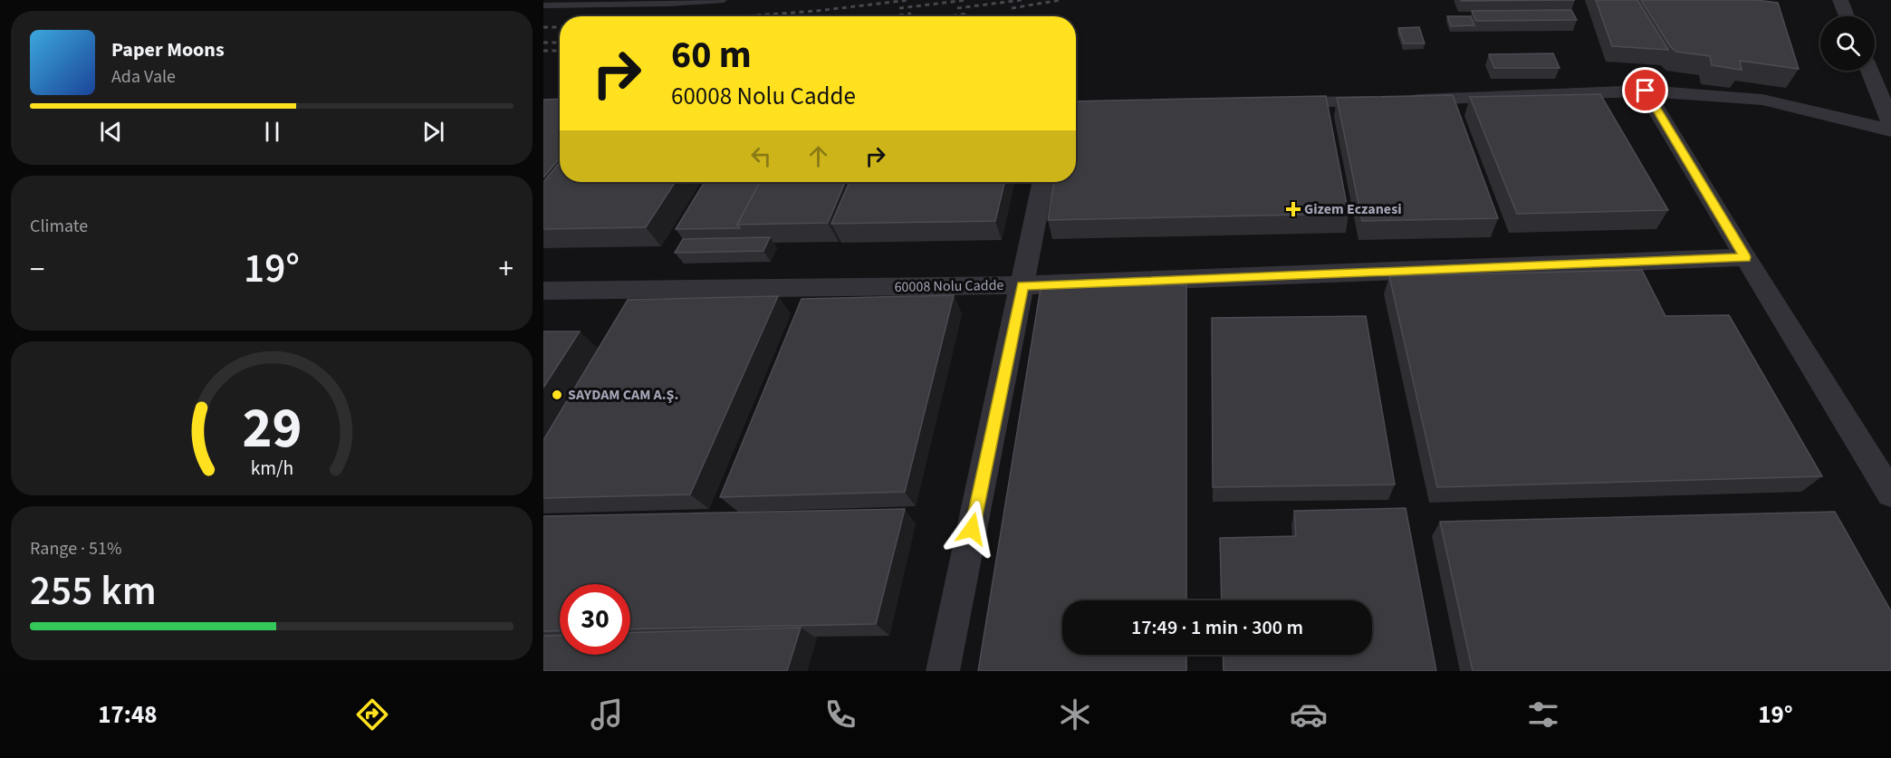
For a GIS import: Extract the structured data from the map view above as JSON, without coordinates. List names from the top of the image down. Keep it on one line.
{"streets":{"street":["60008 Nolu Cadde"]},"places":{"health":["Gizem Eczanesi"],"other":["SAYDAM CAM A.Ş."]},"page":{"turn":["60 m","60008 Nolu Cadde"],"song":["Paper Moons","Ada Vale"],"tile":["Climate",["Range · 51%","255 km"]],"heat":["−","19°","+"],"limit":"30","trip":"17:49 · 1 min · 300 m","tabs":["17:48","19°"],"gauge":["29","km/h"]}}
